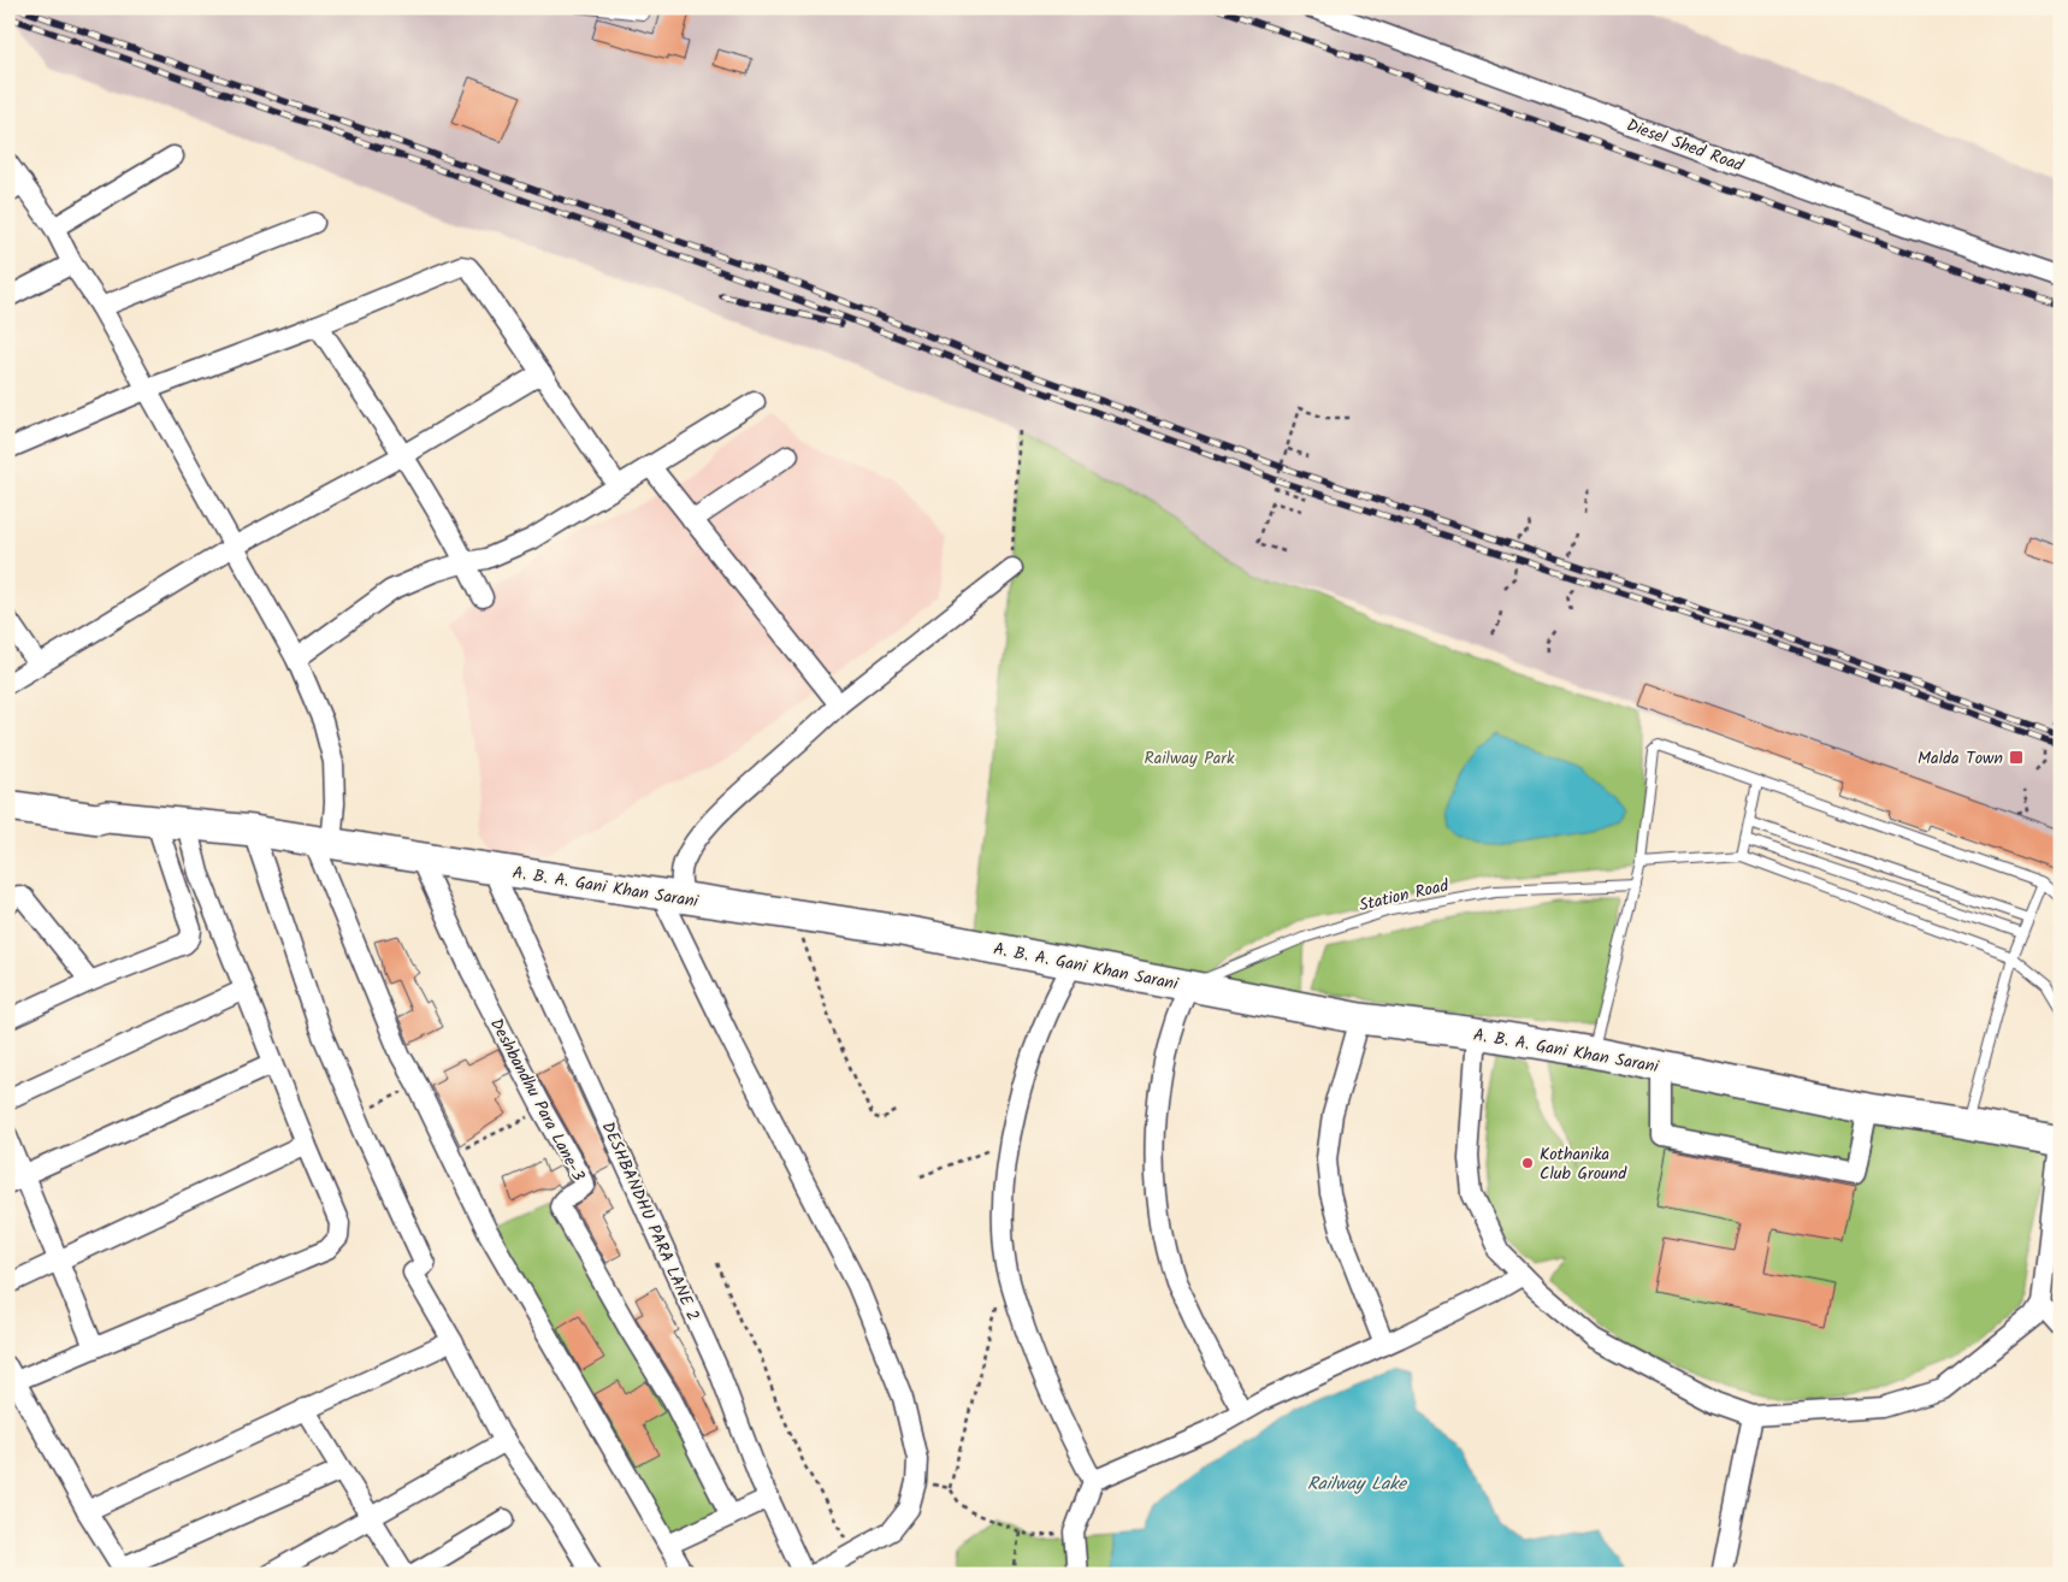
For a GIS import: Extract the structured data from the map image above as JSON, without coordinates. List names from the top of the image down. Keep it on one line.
{"streets":{"main road":["A. B. A. Gani Khan Sarani"],"street":["Diesel Shed Road","Deshbandhu Para Lane-3","DESHBANDHU PARA LANE 2"],"lane":["Station Road"]},"crossings":[["A. B. A. Gani Khan Sarani","Station Road"],["A. B. A. Gani Khan Sarani","Deshbandhu Para Lane-3"],["A. B. A. Gani Khan Sarani","DESHBANDHU PARA LANE 2"]],"water":["Railway Lake"],"parks":["Railway Park"],"places":{"transit":["Malda Town"],"other":["Kothanika Club Ground"]}}
